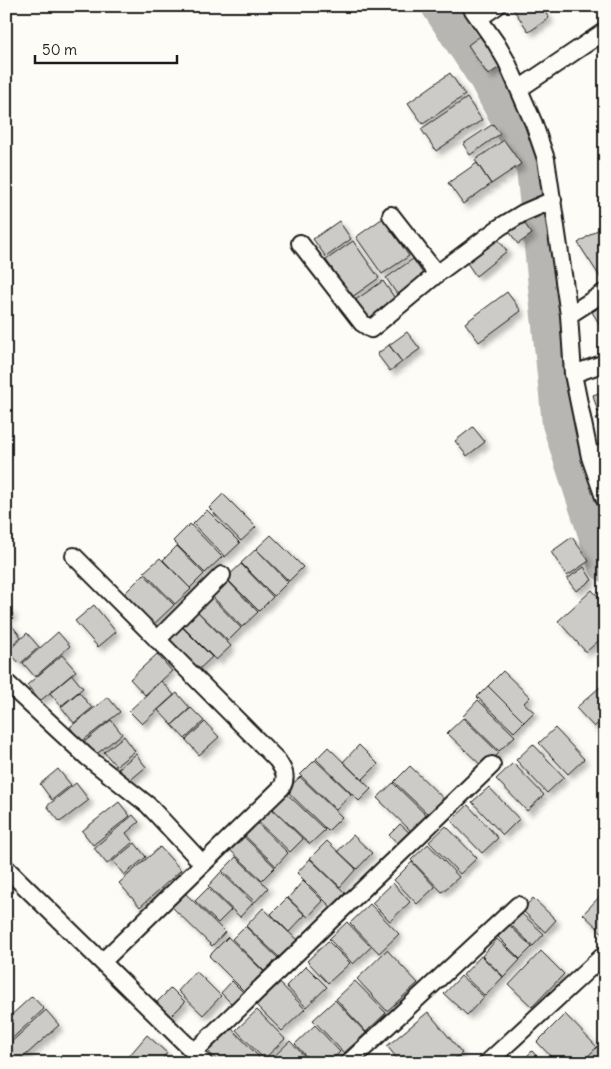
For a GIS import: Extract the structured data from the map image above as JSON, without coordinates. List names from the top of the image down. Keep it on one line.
{"scale_bar":"50 m"}
